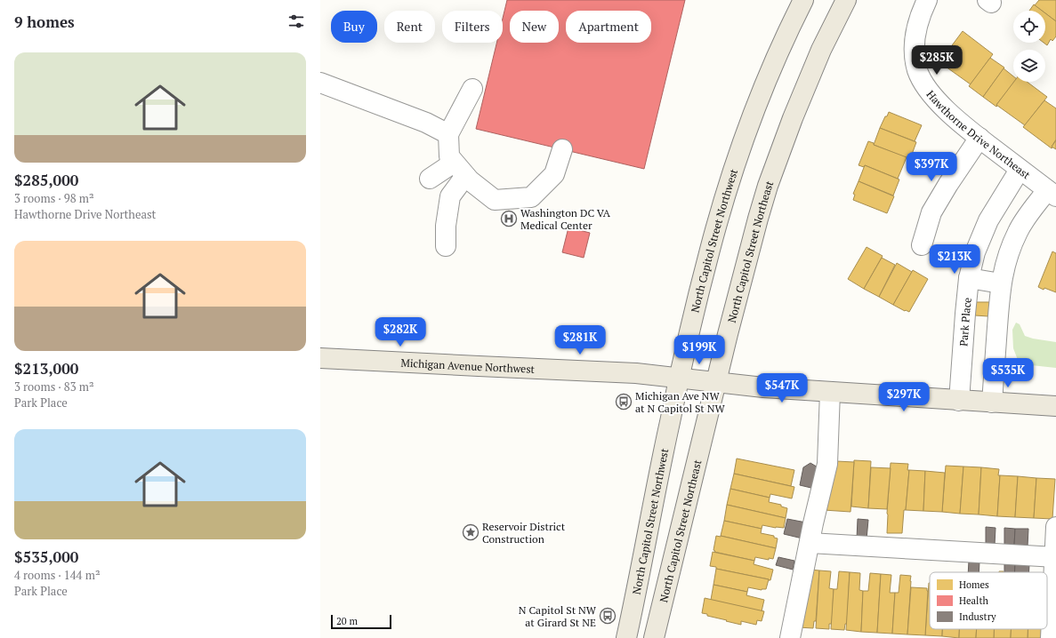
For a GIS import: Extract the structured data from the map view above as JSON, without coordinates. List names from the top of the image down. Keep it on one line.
{"streets":{"main road":["North Capitol Street Northwest","North Capitol Street Northeast","Michigan Avenue Northwest"],"street":["Hawthorne Drive Northeast","Park Place"]},"crossings":[["Hawthorne Drive Northeast","Park Place"],["North Capitol Street Northwest","Michigan Avenue Northwest"],["North Capitol Street Northeast","Michigan Avenue Northwest"],["Park Place","Michigan Avenue Northwest"]],"places":{"hospital":["Washington DC VA Medical Center"],"bus stop":["Michigan Ave NW at N Capitol St NW","N Capitol St NW at Girard St NE"],"place":["Reservoir District Construction"]},"legend":["Homes","Health","Industry"],"scale_bar":"20 m","page":{"heading":"9 homes","chip":["Buy","Rent","Filters","New","Apartment"],"list":[{"name":"$285,000","note":"3 rooms · 98 m² · Hawthorne Drive Northeast"},{"name":"$213,000","note":"3 rooms · 83 m² · Park Place"},{"name":"$535,000","note":"4 rooms · 144 m² · Park Place"}],"price":["$285K","$397K","$213K","$282K","$281K","$199K","$535K","$547K","$297K"],"scale":"20 m"}}
